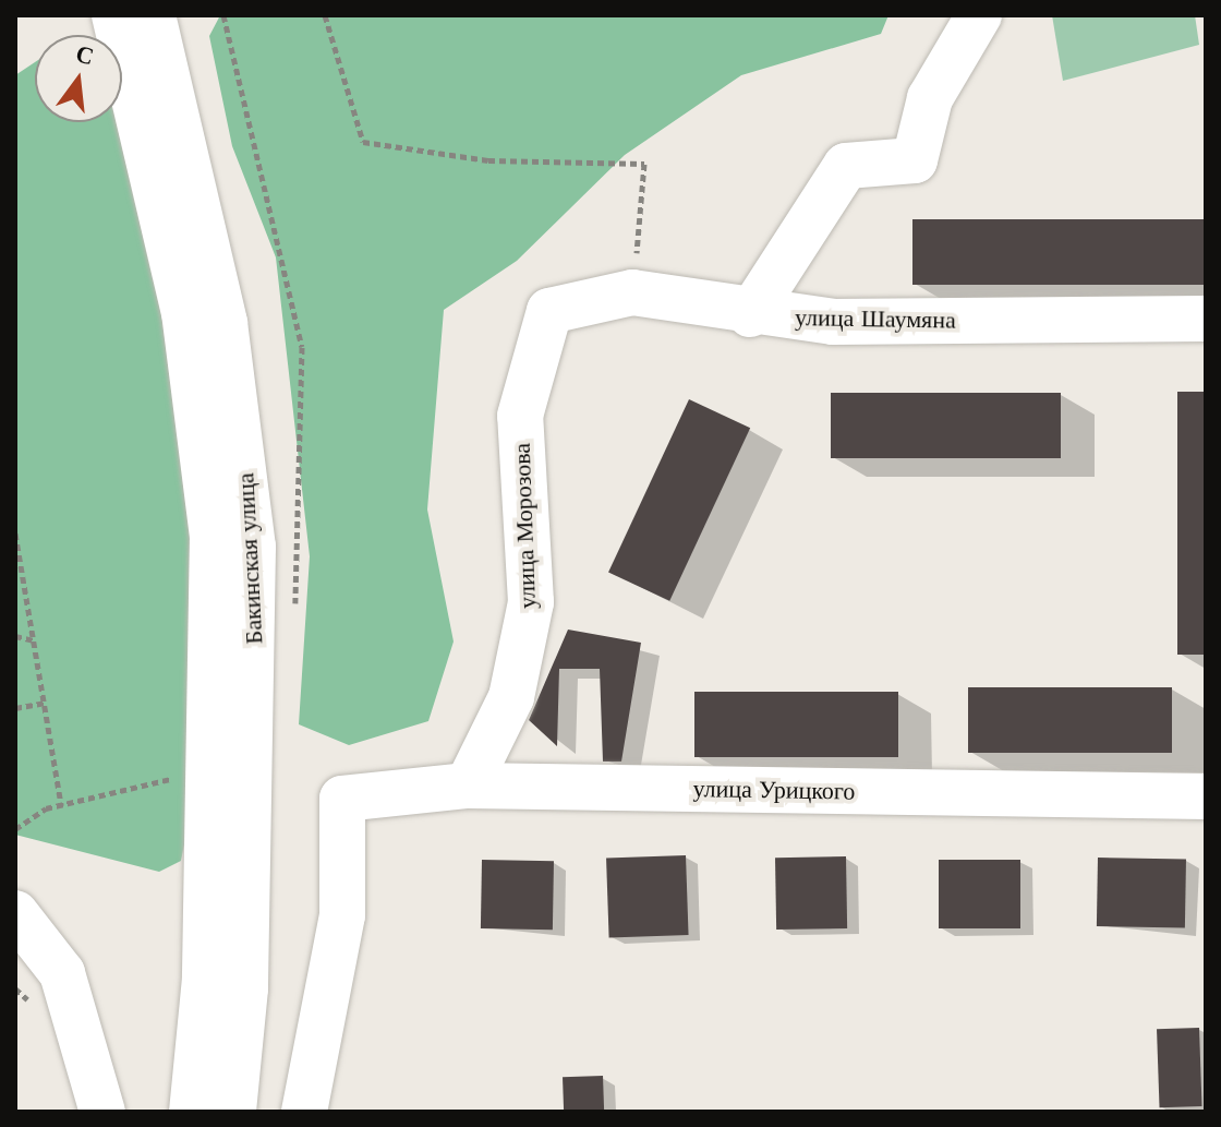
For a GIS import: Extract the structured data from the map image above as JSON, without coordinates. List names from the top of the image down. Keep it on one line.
{"streets":{"main road":["Бакинская улица"],"street":["улица Шаумяна","улица Морозова","улица Урицкого"]},"crossings":[["улица Шаумяна","улица Морозова"],["улица Морозова","улица Урицкого"]],"north":"top"}
